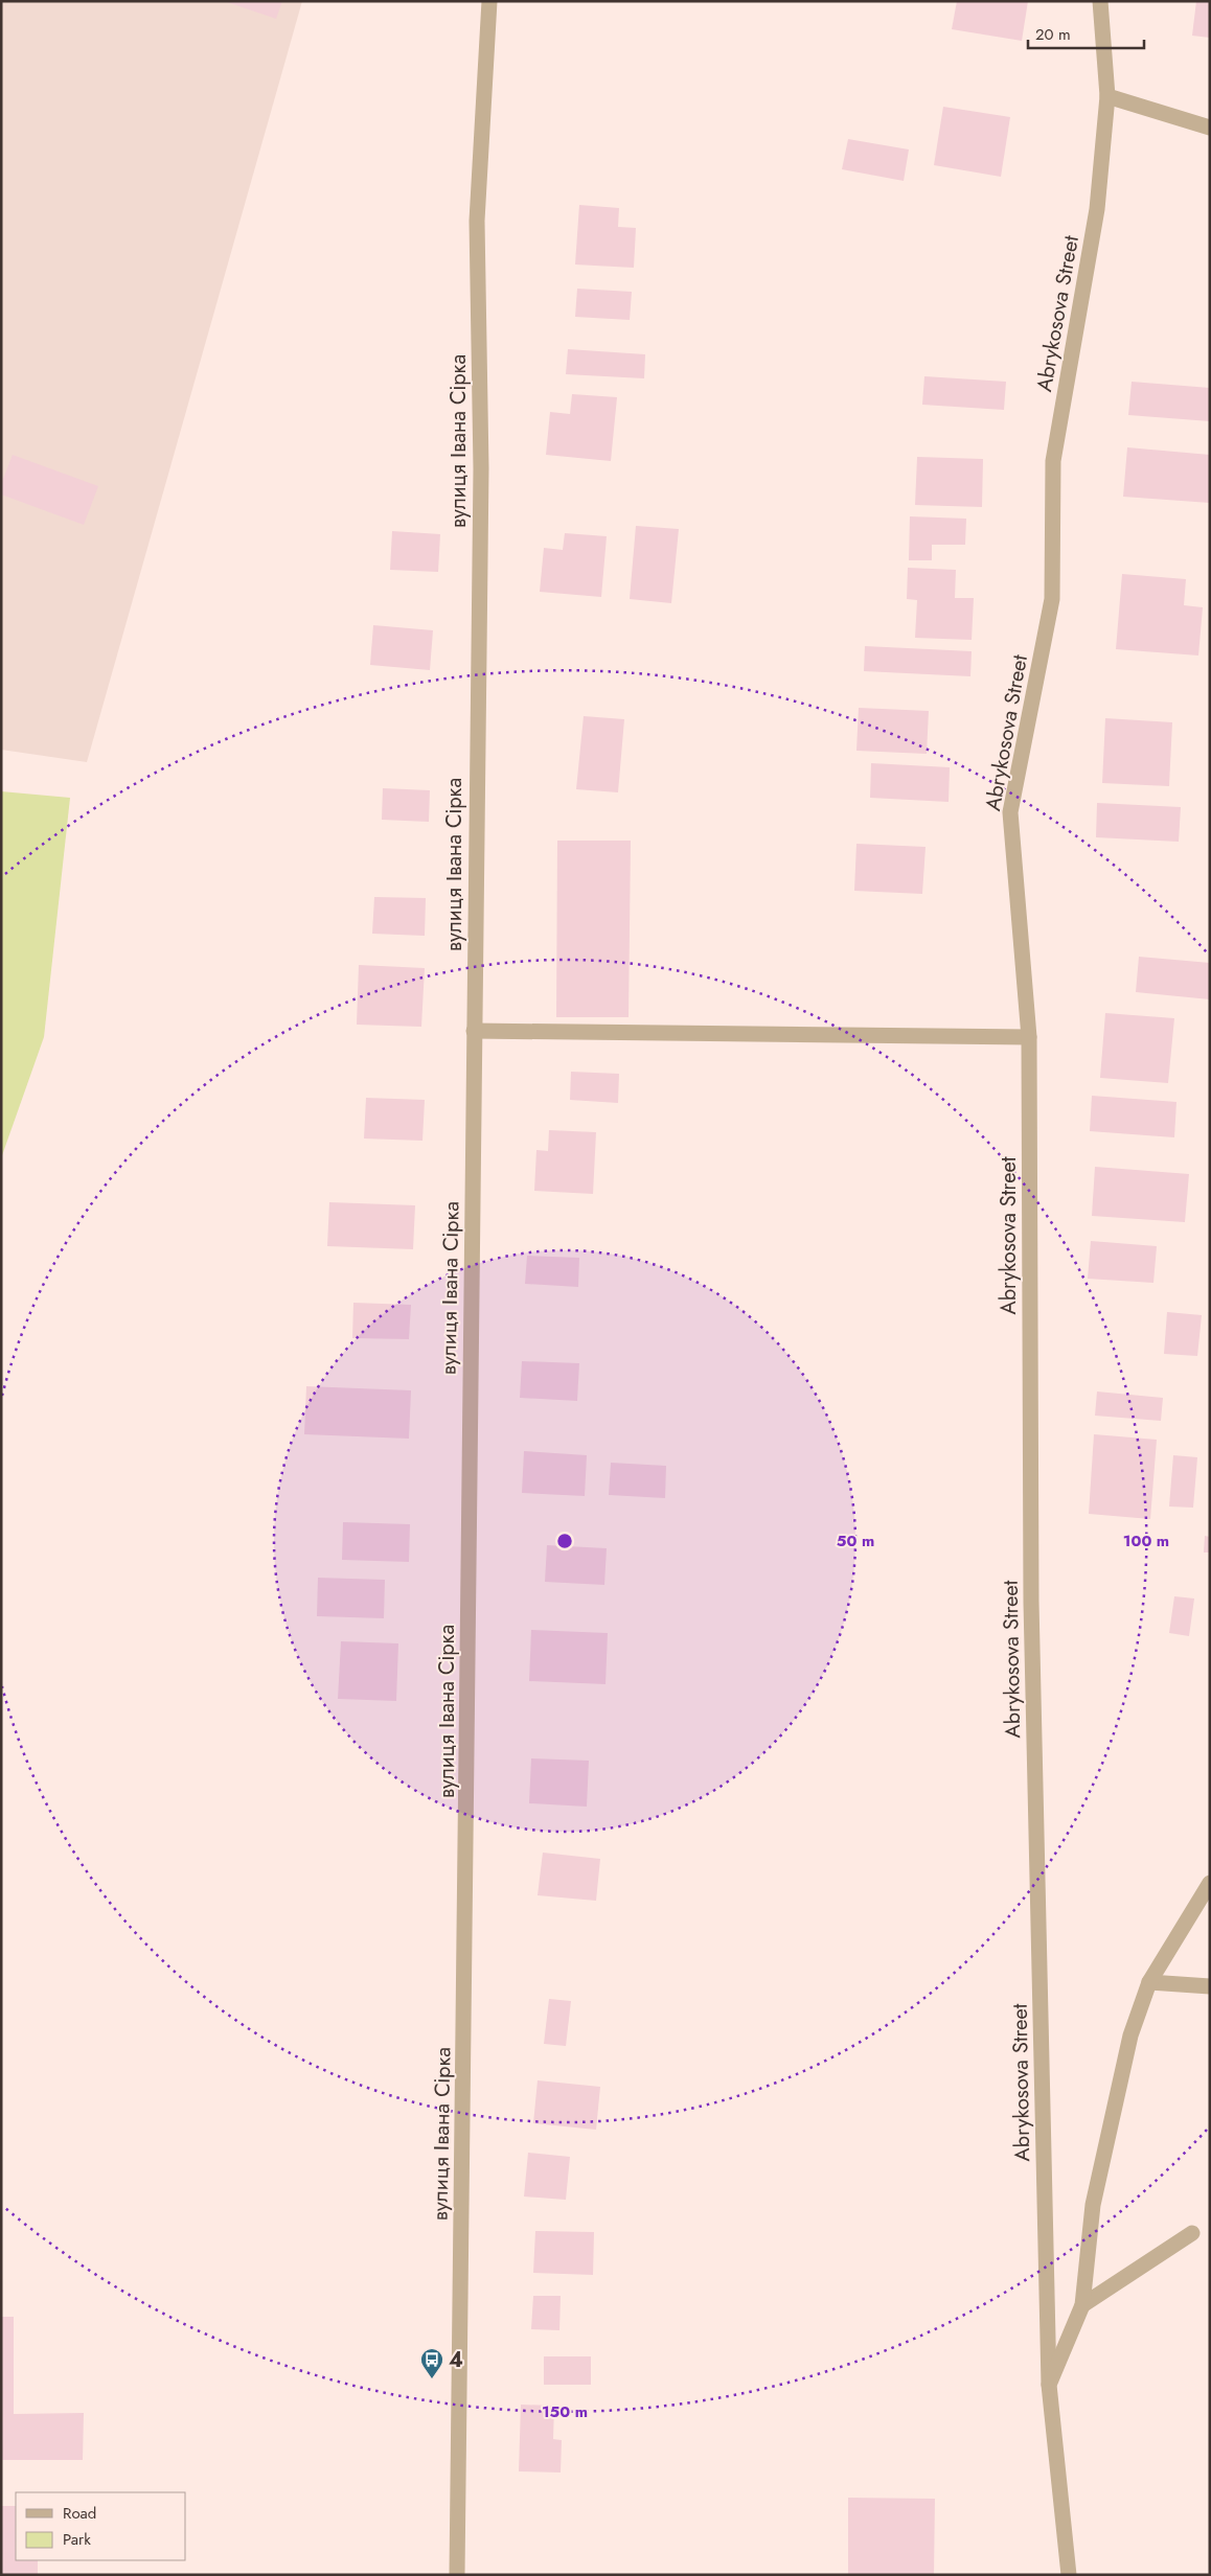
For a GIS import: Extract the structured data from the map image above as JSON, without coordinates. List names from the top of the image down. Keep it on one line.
{"streets":{"street":["Abrykosova Street","вулиця Івана Сірка"]},"places":{"bus stop":["4"]},"legend":["Road","Park"],"scale_bar":"20 m","rings":["50 m","100 m","150 m"]}
